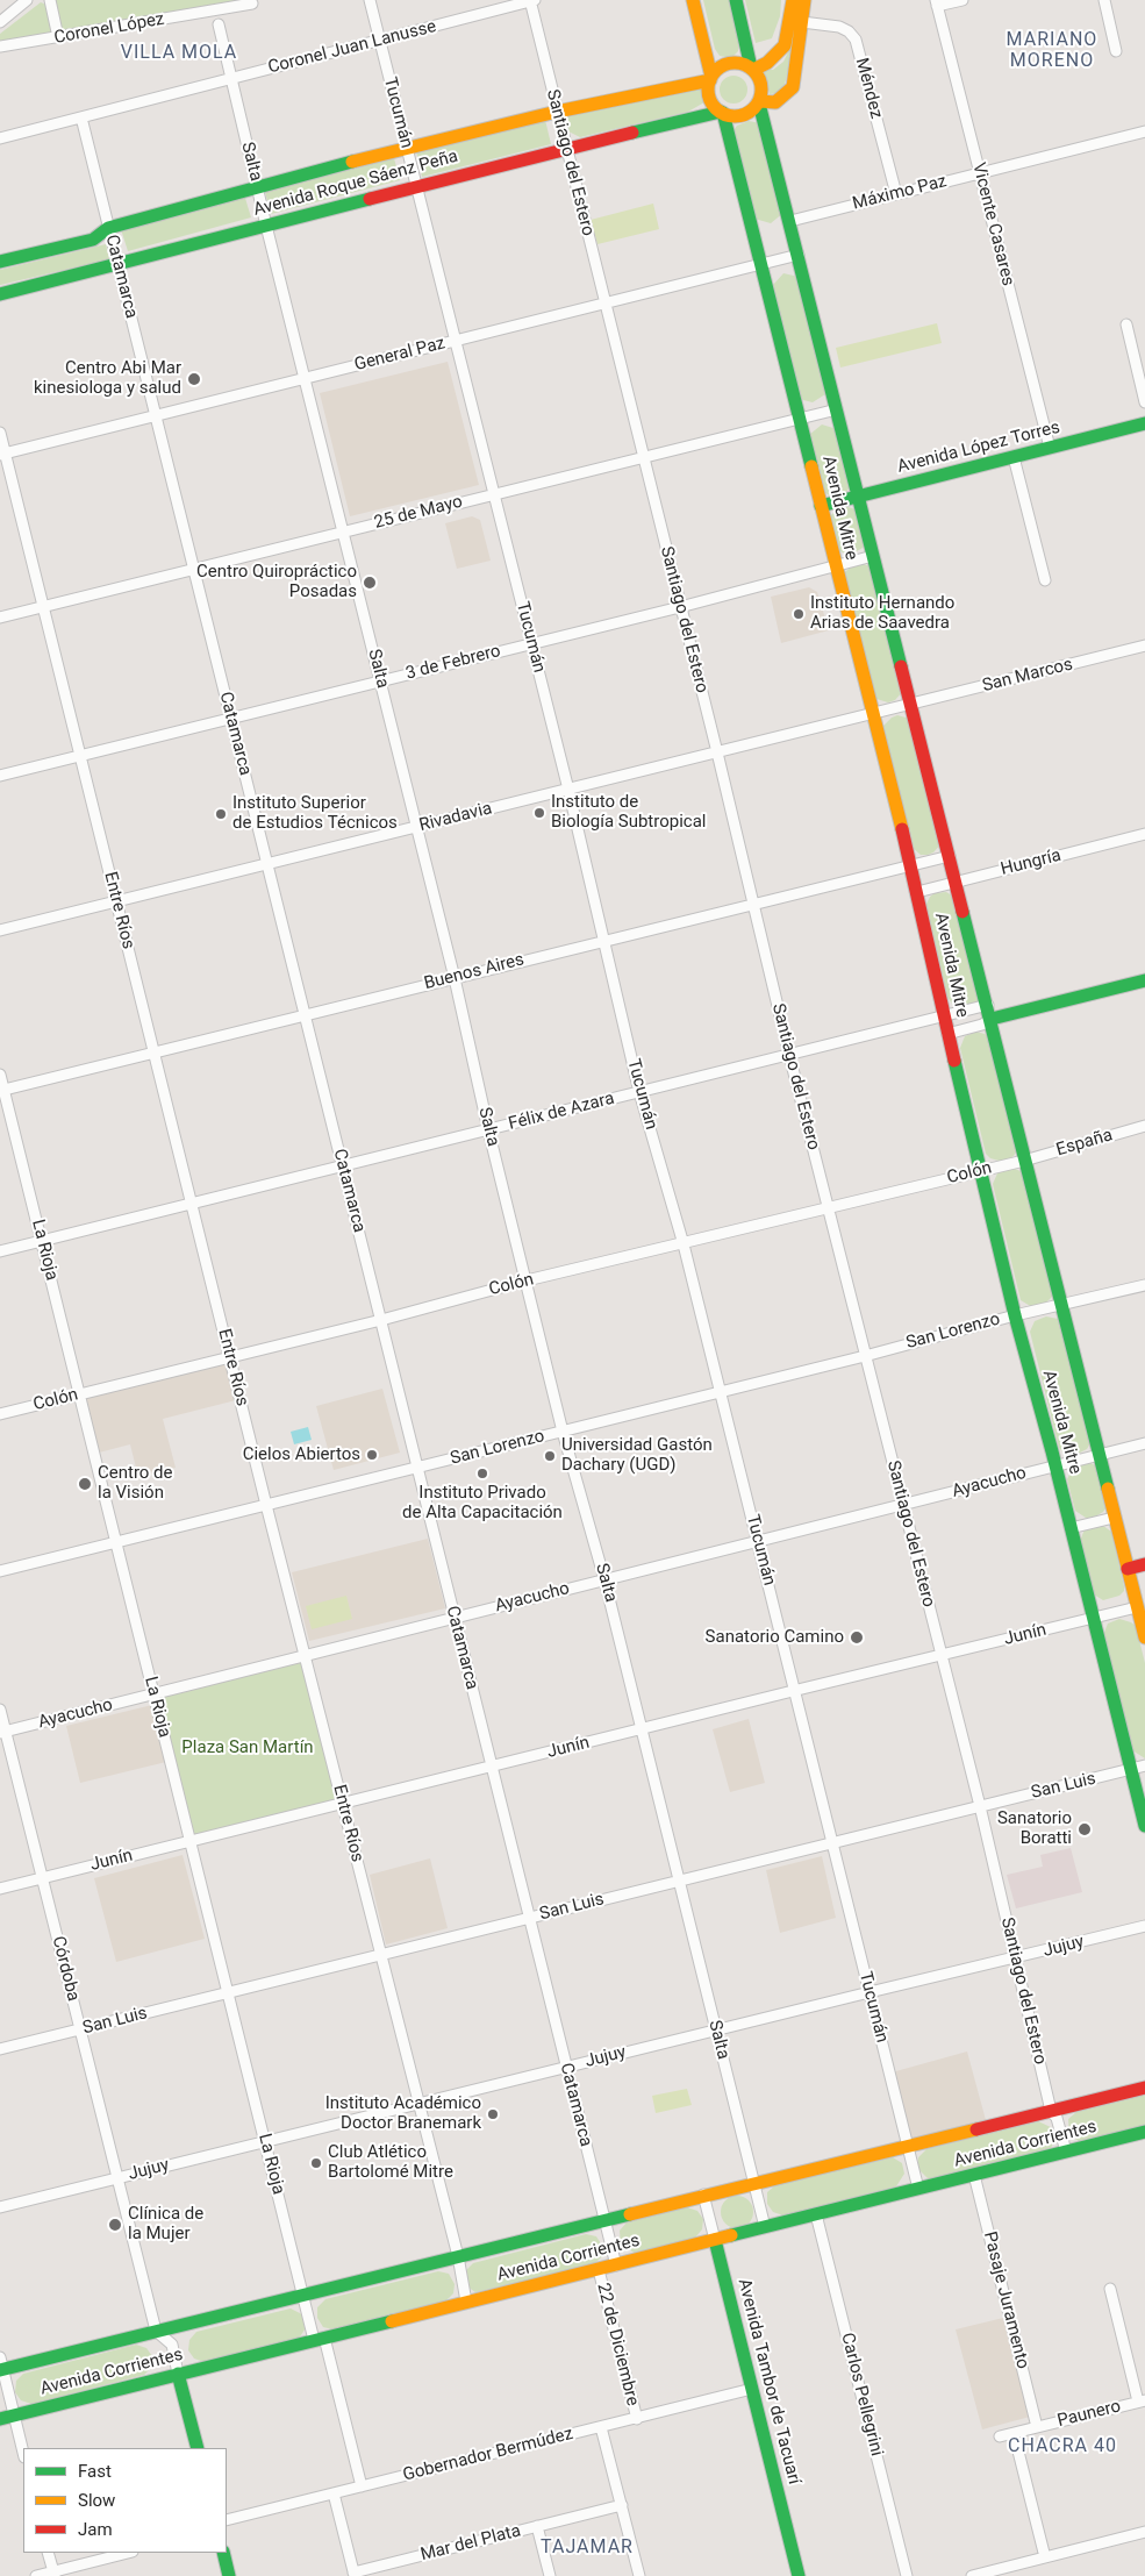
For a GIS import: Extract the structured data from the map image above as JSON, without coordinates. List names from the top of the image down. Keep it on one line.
{"streets":{"main road":["Avenida Roque Sáenz Peña","Avenida López Torres","Avenida Mitre","Avenida Corrientes","Avenida Tambor de Tacuarí"],"street":["Coronel López","Coronel Juan Lanusse","Méndez","Tucumán","Salta","Santiago del Estero","Máximo Paz","Vicente Casares","Catamarca","General Paz","25 de Mayo","3 de Febrero","San Marcos","Rivadavia","Hungría","Entre Ríos","Buenos Aires","Félix de Azara","España","Colón","La Rioja","San Lorenzo","Ayacucho","Junín","San Luis","Jujuy","Córdoba","Pasaje Juramento","22 de Diciembre","Carlos Pellegrini","Paunero","Gobernador Bermúdez","Mar del Plata"]},"crossings":[["Coronel Juan Lanusse","Tucumán"],["Coronel Juan Lanusse","Salta"],["Coronel Juan Lanusse","Santiago del Estero"],["Coronel Juan Lanusse","Catamarca"],["Méndez","Máximo Paz"],["Tucumán","Avenida Roque Sáenz Peña"],["Tucumán","General Paz"],["Tucumán","25 de Mayo"],["Tucumán","3 de Febrero"],["Tucumán","Rivadavia"],["Tucumán","Buenos Aires"],["Tucumán","Félix de Azara"],["Tucumán","Colón"],["Tucumán","San Lorenzo"],["Tucumán","Ayacucho"],["Tucumán","Junín"],["Tucumán","San Luis"],["Tucumán","Jujuy"],["Tucumán","Avenida Corrientes"],["Salta","Avenida Roque Sáenz Peña"],["Salta","General Paz"],["Salta","25 de Mayo"],["Salta","3 de Febrero"],["Salta","Rivadavia"],["Salta","Buenos Aires"],["Salta","Félix de Azara"],["Salta","Colón"],["Salta","San Lorenzo"],["Salta","Ayacucho"],["Salta","Junín"],["Salta","San Luis"],["Salta","Jujuy"],["Salta","Avenida Corrientes"],["Santiago del Estero","Avenida Roque Sáenz Peña"],["Santiago del Estero","General Paz"],["Santiago del Estero","25 de Mayo"],["Santiago del Estero","3 de Febrero"],["Santiago del Estero","Rivadavia"],["Santiago del Estero","Buenos Aires"],["Santiago del Estero","Félix de Azara"],["Santiago del Estero","Colón"],["Santiago del Estero","San Lorenzo"],["Santiago del Estero","Ayacucho"],["Santiago del Estero","Junín"],["Santiago del Estero","San Luis"],["Santiago del Estero","Jujuy"],["Santiago del Estero","Avenida Corrientes"],["Avenida Roque Sáenz Peña","Catamarca"],["Avenida Roque Sáenz Peña","Avenida Mitre"],["Máximo Paz","Vicente Casares"],["Máximo Paz","Avenida Mitre"],["Vicente Casares","Avenida López Torres"],["Catamarca","General Paz"],["Catamarca","25 de Mayo"],["Catamarca","3 de Febrero"],["Catamarca","Rivadavia"],["Catamarca","Buenos Aires"],["Catamarca","Félix de Azara"],["Catamarca","Colón"],["Catamarca","San Lorenzo"],["Catamarca","Ayacucho"],["Catamarca","Junín"],["Catamarca","San Luis"],["Catamarca","Jujuy"],["Catamarca","Avenida Corrientes"],["General Paz","Avenida Mitre"],["General Paz","Entre Ríos"],["Avenida López Torres","Avenida Mitre"],["Avenida Mitre","25 de Mayo"],["Avenida Mitre","3 de Febrero"],["Avenida Mitre","San Marcos"],["Avenida Mitre","Rivadavia"],["Avenida Mitre","Hungría"],["Avenida Mitre","Buenos Aires"],["Avenida Mitre","Félix de Azara"],["Avenida Mitre","España"],["Avenida Mitre","Colón"],["Avenida Mitre","San Lorenzo"],["Avenida Mitre","Ayacucho"],["Avenida Mitre","Junín"],["Avenida Mitre","San Luis"],["25 de Mayo","Entre Ríos"],["3 de Febrero","Entre Ríos"],["San Marcos","Rivadavia"],["Rivadavia","Entre Ríos"],["Entre Ríos","Buenos Aires"],["Entre Ríos","Félix de Azara"],["Entre Ríos","Colón"],["Entre Ríos","San Lorenzo"],["Entre Ríos","Ayacucho"],["Entre Ríos","Junín"],["Entre Ríos","San Luis"],["Entre Ríos","Jujuy"],["Entre Ríos","Avenida Corrientes"],["Buenos Aires","La Rioja"],["Félix de Azara","La Rioja"],["España","Colón"],["Colón","La Rioja"],["La Rioja","San Lorenzo"],["La Rioja","Ayacucho"],["La Rioja","Junín"],["La Rioja","San Luis"],["La Rioja","Jujuy"],["La Rioja","Avenida Corrientes"],["La Rioja","Gobernador Bermúdez"],["Ayacucho","Córdoba"],["Junín","Córdoba"],["San Luis","Córdoba"],["Jujuy","Córdoba"],["Córdoba","Avenida Corrientes"],["Avenida Corrientes","Pasaje Juramento"],["Avenida Corrientes","22 de Diciembre"],["Avenida Corrientes","Avenida Tambor de Tacuarí"],["Avenida Corrientes","Carlos Pellegrini"],["Pasaje Juramento","Paunero"],["22 de Diciembre","Gobernador Bermúdez"],["Avenida Tambor de Tacuarí","Gobernador Bermúdez"]],"districts":["MARIANO MORENO","VILLA MOLA","CHACRA 40","TAJAMAR"],"parks":["Plaza San Martín"],"places":["Centro Abi Mar kinesiologa y salud","Centro Quiropráctico Posadas","Instituto Hernando Arias de Saavedra","Instituto de Biología Subtropical","Instituto Superior de Estudios Técnicos","Cielos Abiertos","Universidad Gastón Dachary (UGD)","Instituto Privado de Alta Capacitación","Centro de la Visión","Sanatorio Camino","Sanatorio Boratti","Instituto Académico Doctor Branemark","Club Atlético Bartolomé Mitre","Clínica de la Mujer"],"legend":["Fast","Slow","Jam"]}
